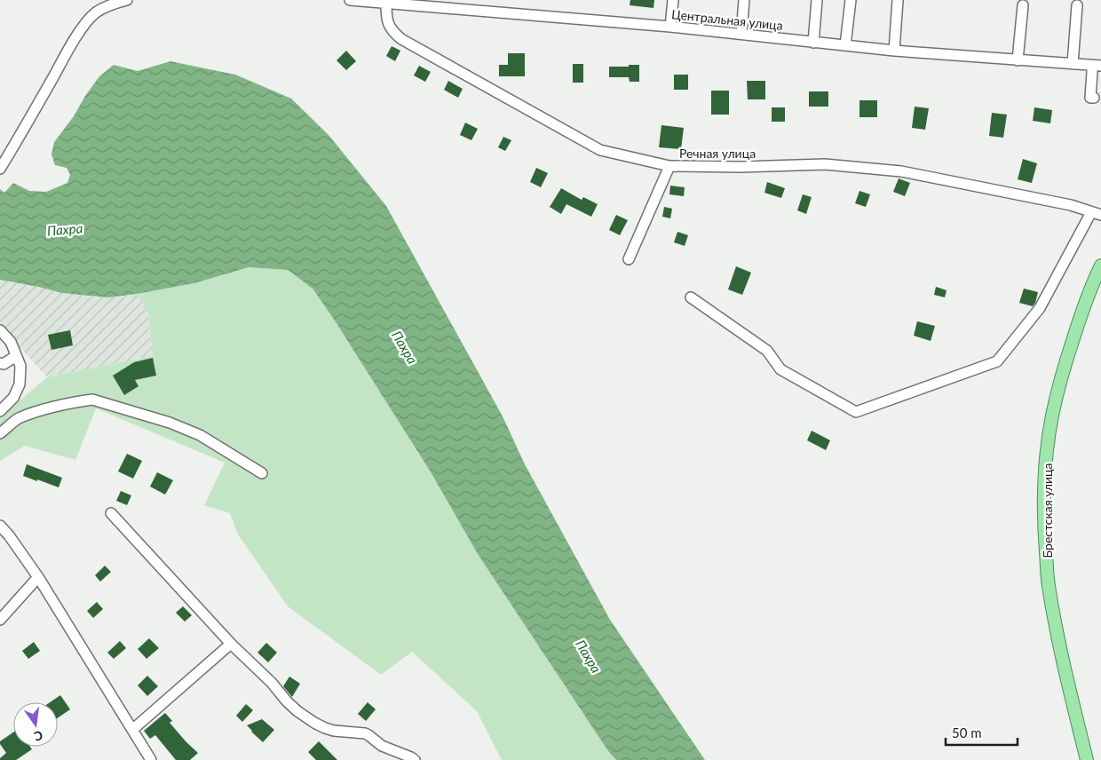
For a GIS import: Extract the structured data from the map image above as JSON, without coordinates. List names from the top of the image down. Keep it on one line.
{"streets":{"main road":["Брестская улица"],"street":["Центральная улица","Речная улица"]},"crossings":[["Центральная улица","Речная улица"]],"water":["Пахра"],"scale_bar":"50 m","north":"bottom"}
